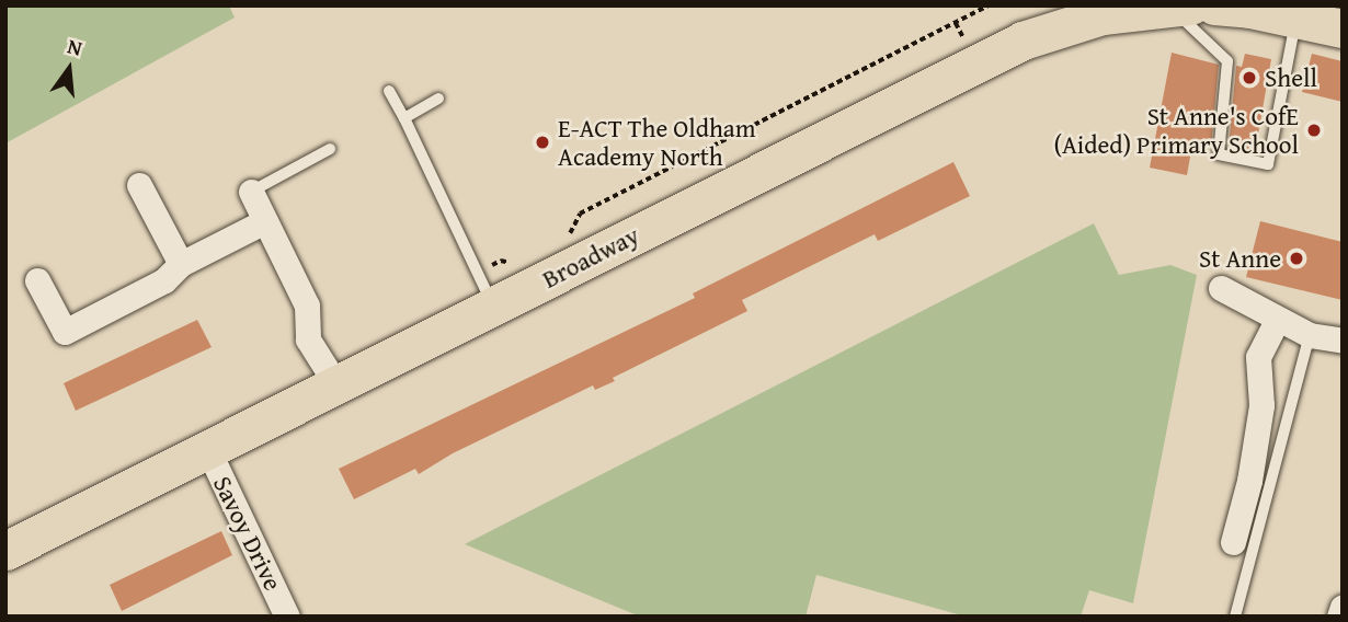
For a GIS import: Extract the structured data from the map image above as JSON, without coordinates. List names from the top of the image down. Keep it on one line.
{"streets":{"main road":["Broadway"],"street":["Savoy Drive"]},"crossings":[["Broadway","Savoy Drive"]],"places":["Shell","St Anne's CofE (Aided) Primary School","E-ACT The Oldham Academy North","St Anne"],"north":"top"}
